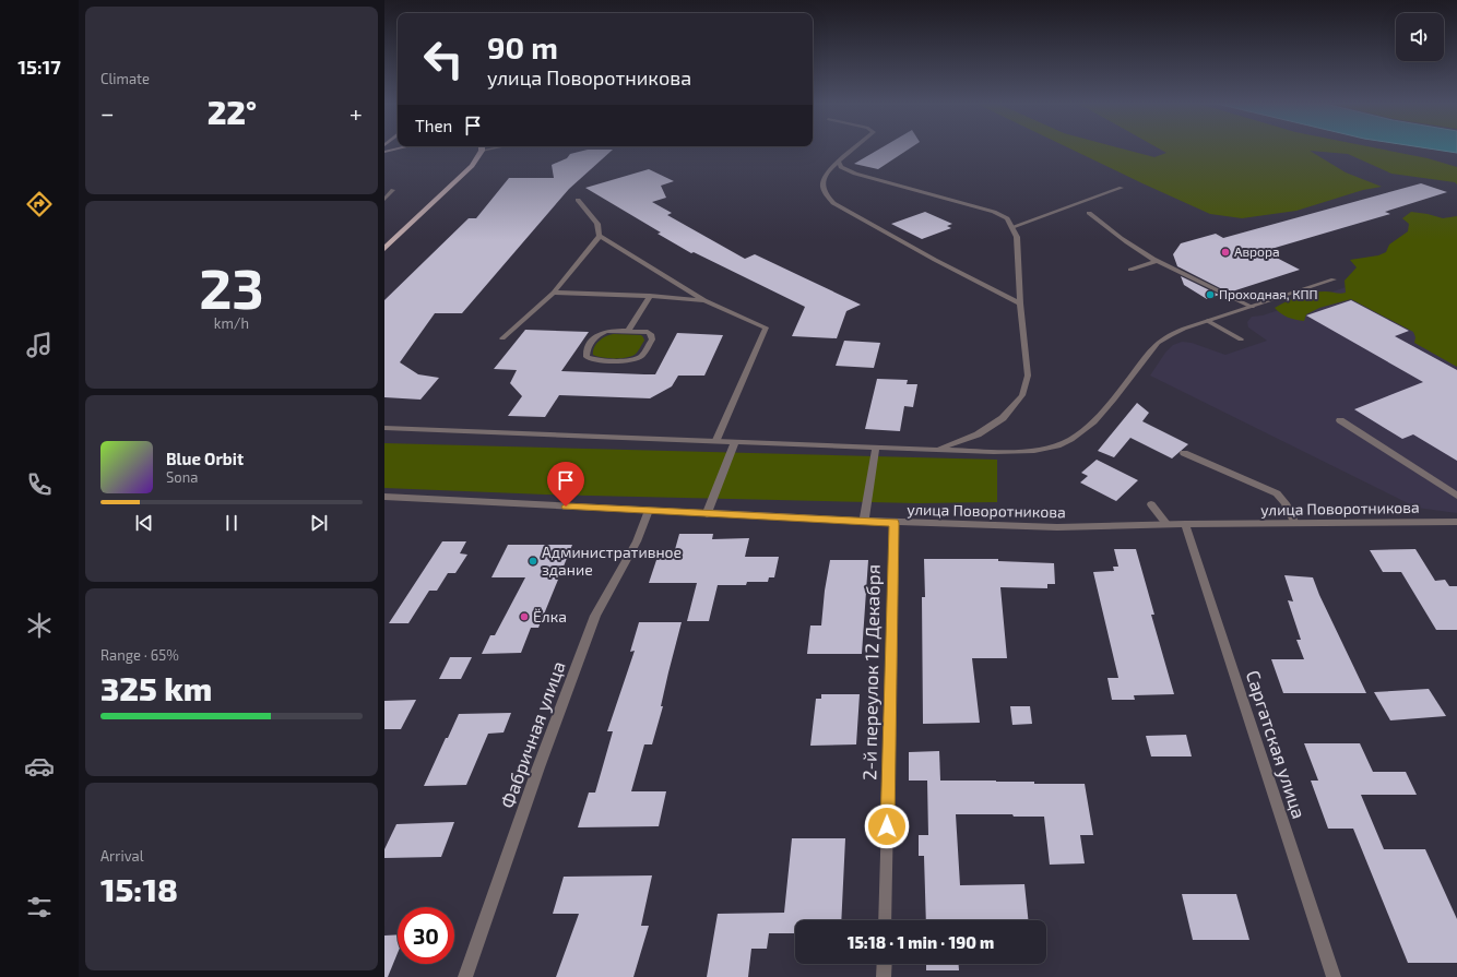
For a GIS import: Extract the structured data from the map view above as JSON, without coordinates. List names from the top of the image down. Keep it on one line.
{"streets":{"street":["улица Поворотникова","2-й переулок 12 Декабря","Фабричная улица","Саргатская улица"]},"crossings":[["улица Поворотникова","2-й переулок 12 Декабря"],["улица Поворотникова","Фабричная улица"],["улица Поворотникова","Саргатская улица"]],"places":["Аврора","Проходная, КПП","Административное здание","Ёлка"],"page":{"tabs":"15:17","tile":["Climate",["23","km/h"],["Range · 65%","325 km"],["Arrival","15:18"]],"turn":["90 m","улица Поворотникова"],"heat":["−","22°","+"],"then":"Then","song":["Blue Orbit","Sona"],"limit":"30","trip":"15:18 · 1 min · 190 m"}}
